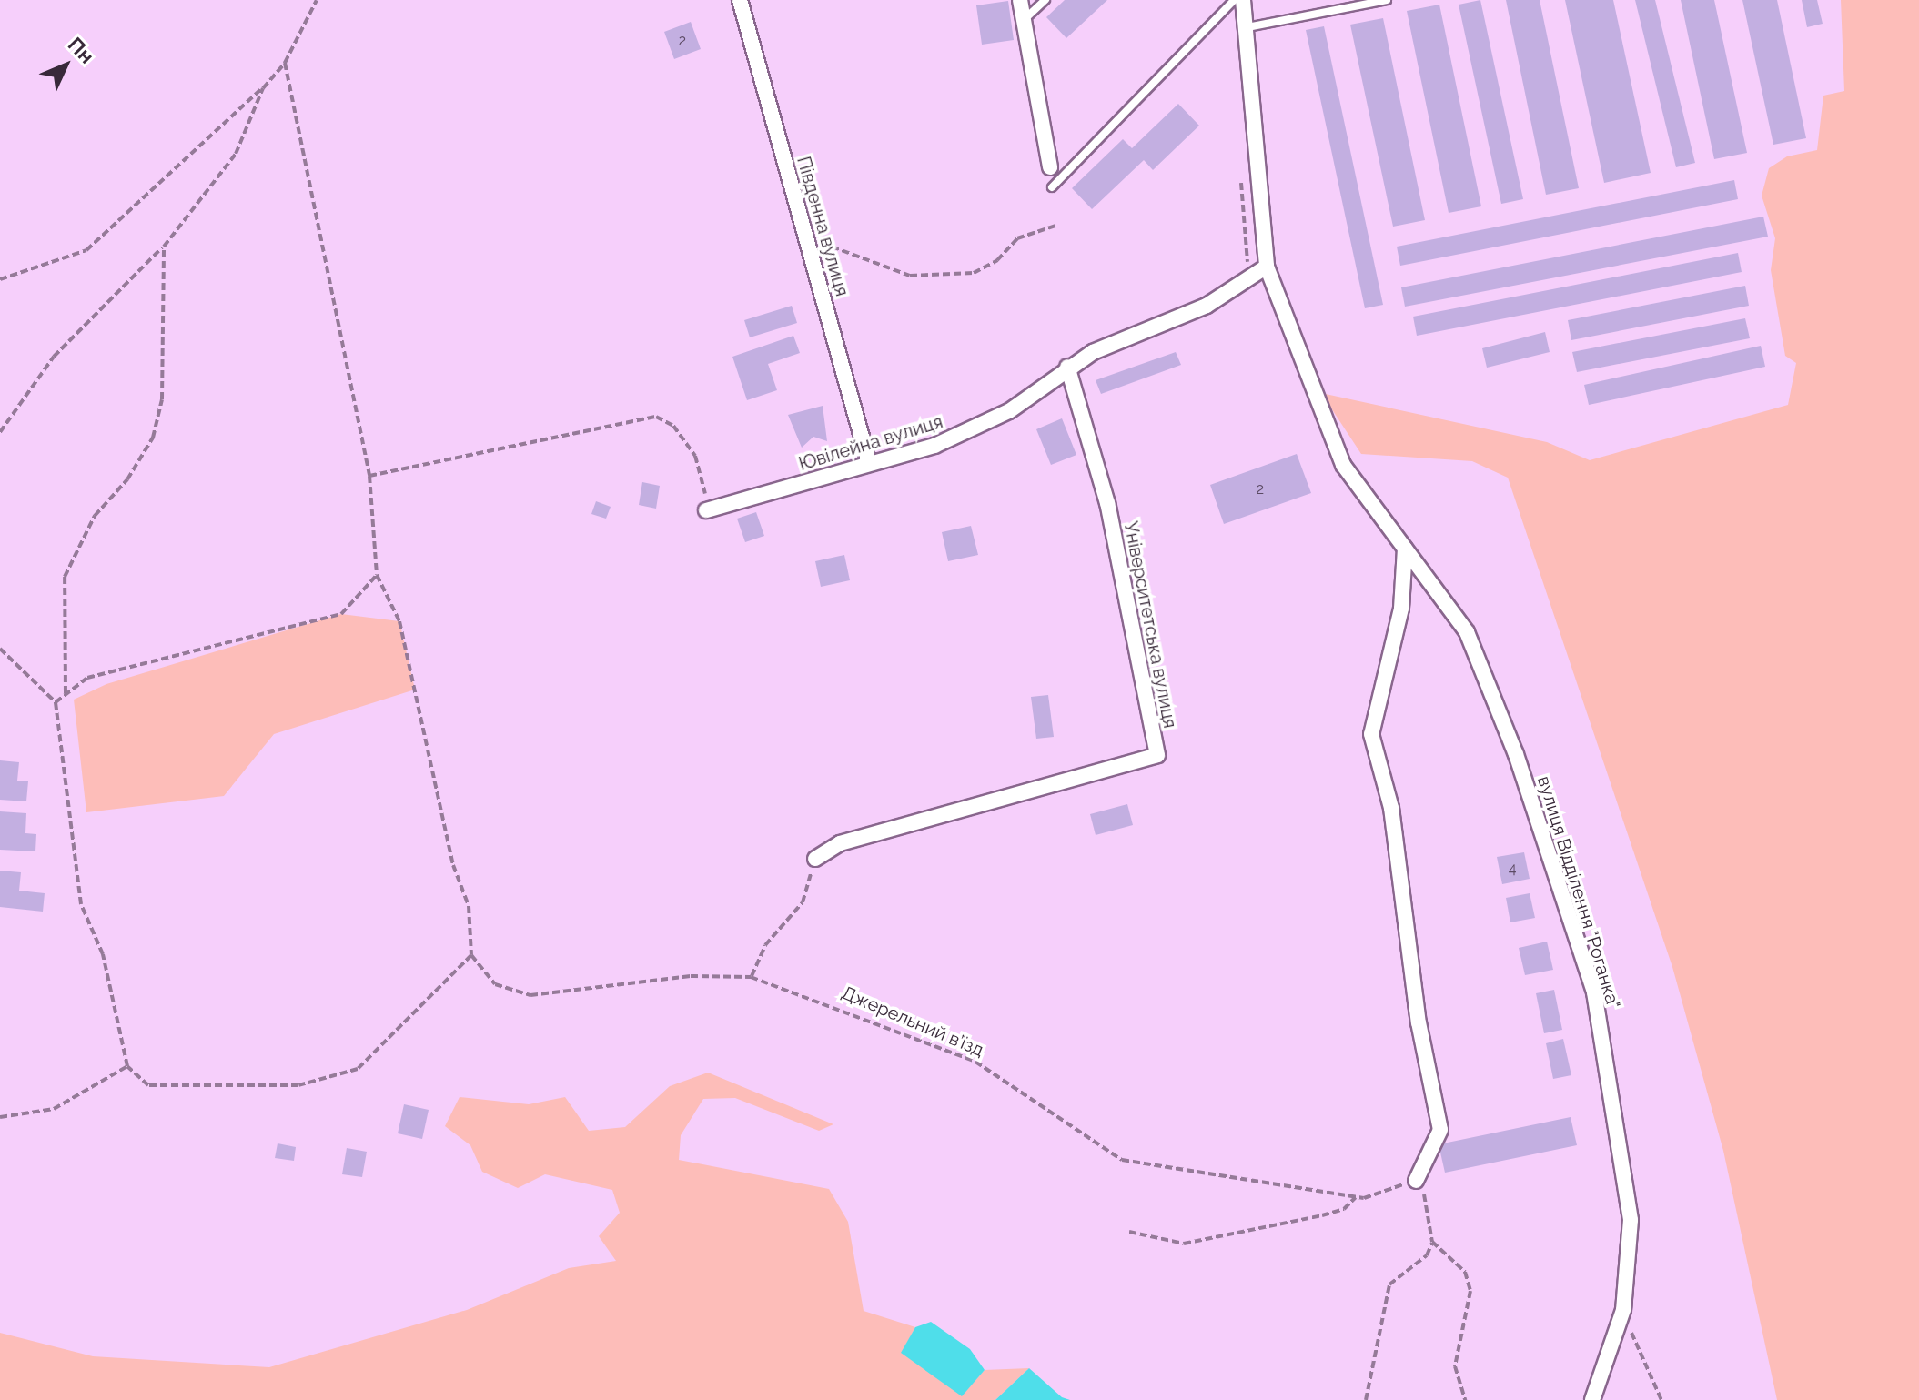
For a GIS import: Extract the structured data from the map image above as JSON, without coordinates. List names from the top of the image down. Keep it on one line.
{"streets":{"street":["Південна вулиця","Ювілейна вулиця","Університетська вулиця","вулиця Відділення \"Роганка\""],"path":["Джерельний в’їзд"]},"crossings":[["Південна вулиця","Ювілейна вулиця"],["Ювілейна вулиця","Університетська вулиця"],["Ювілейна вулиця","вулиця Відділення \"Роганка\""]],"house_numbers":["2","2","4"],"north":"top right"}
